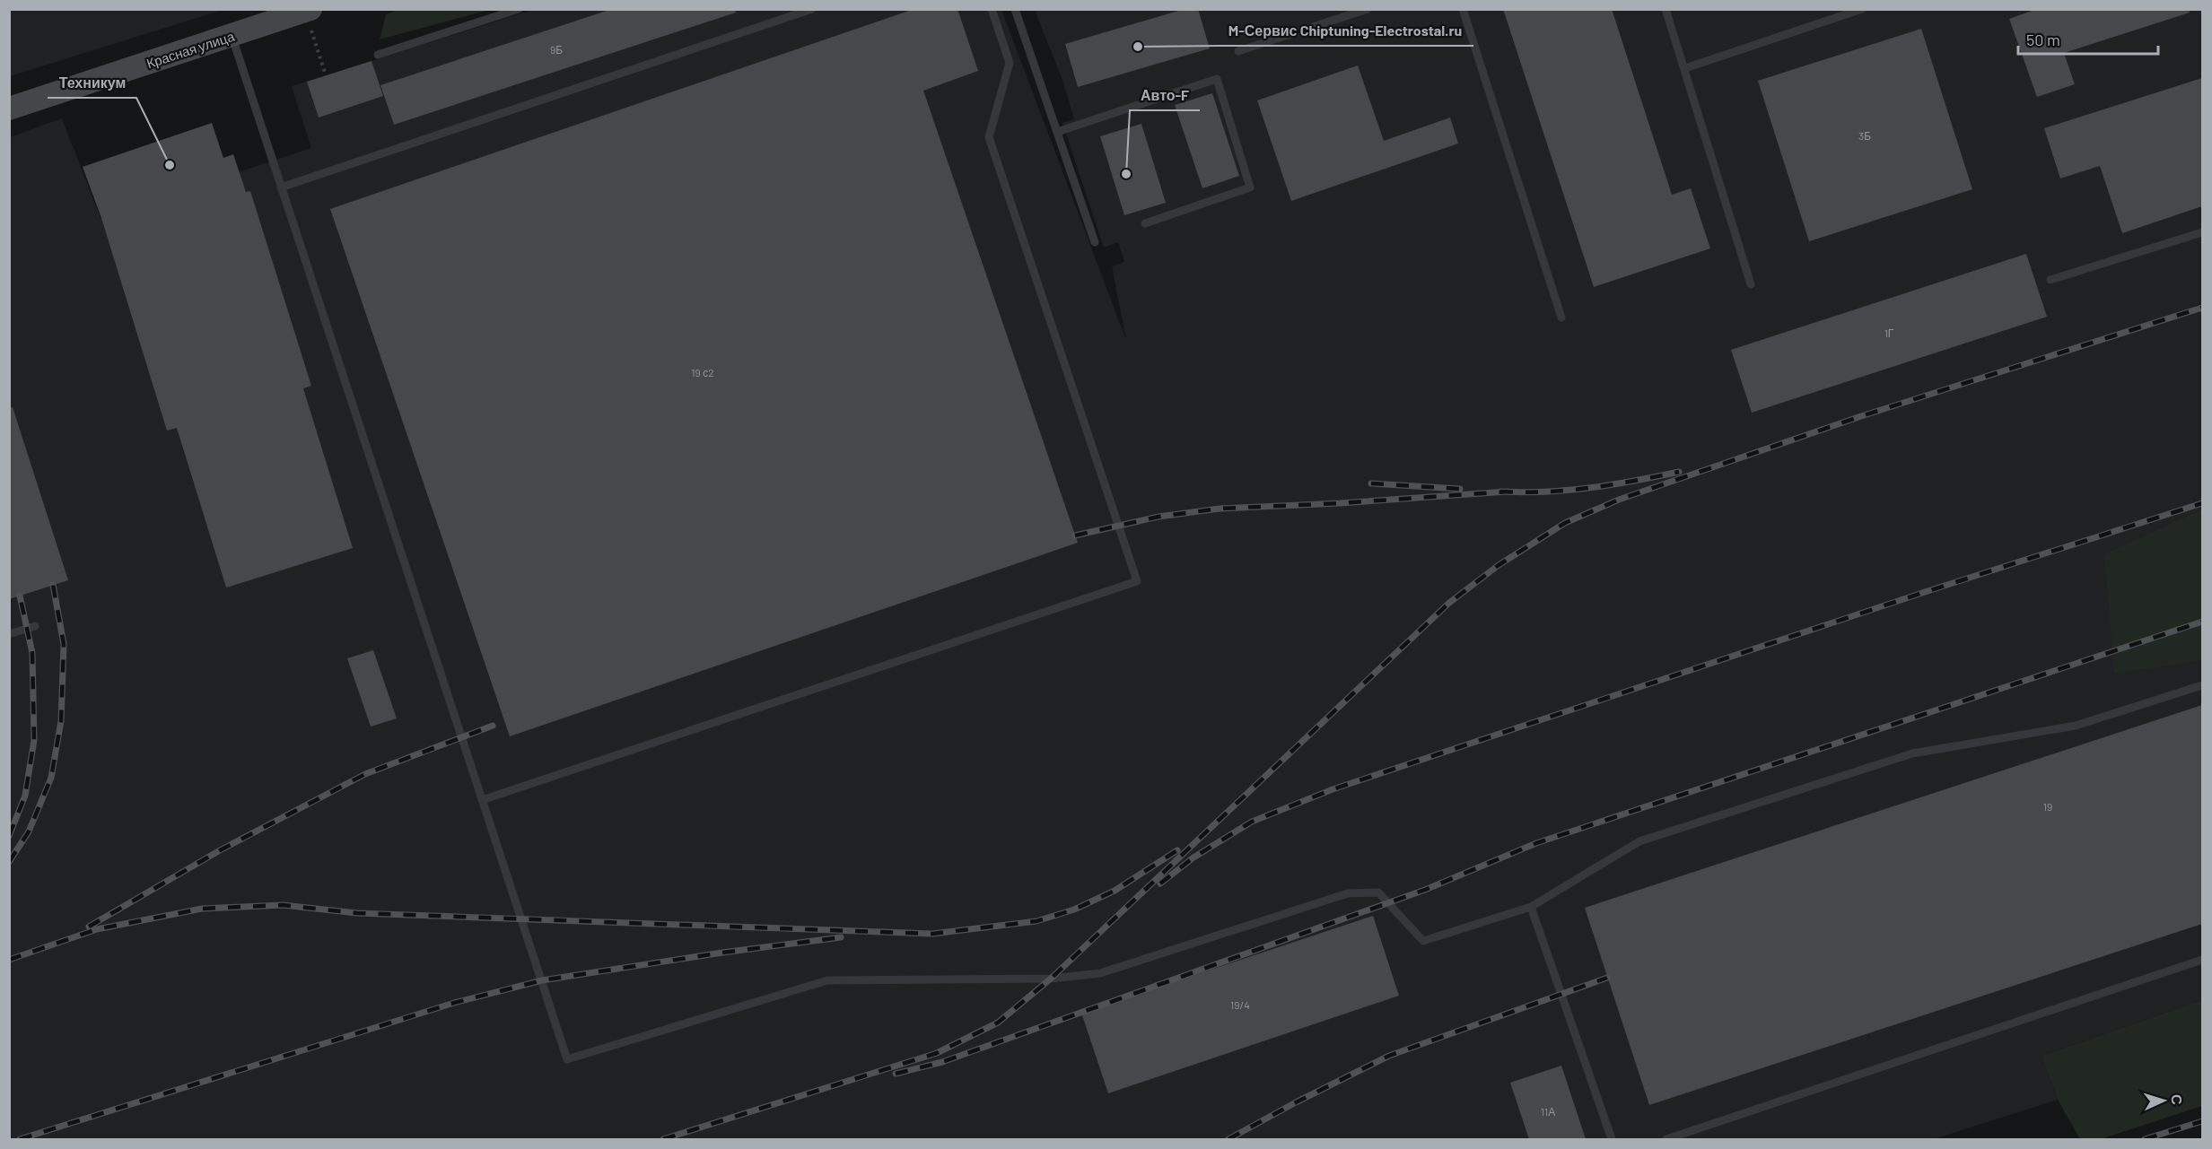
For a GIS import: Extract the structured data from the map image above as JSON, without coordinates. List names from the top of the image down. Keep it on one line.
{"streets":{"main road":["Красная улица"]},"places":["M-Сервис Chiptuning-Electrostal.ru","Техникум","Авто-F"],"house_numbers":["9Б","3Б","1Г","19 с2","19","19/4","11А"],"scale_bar":"50 m","north":"right"}
